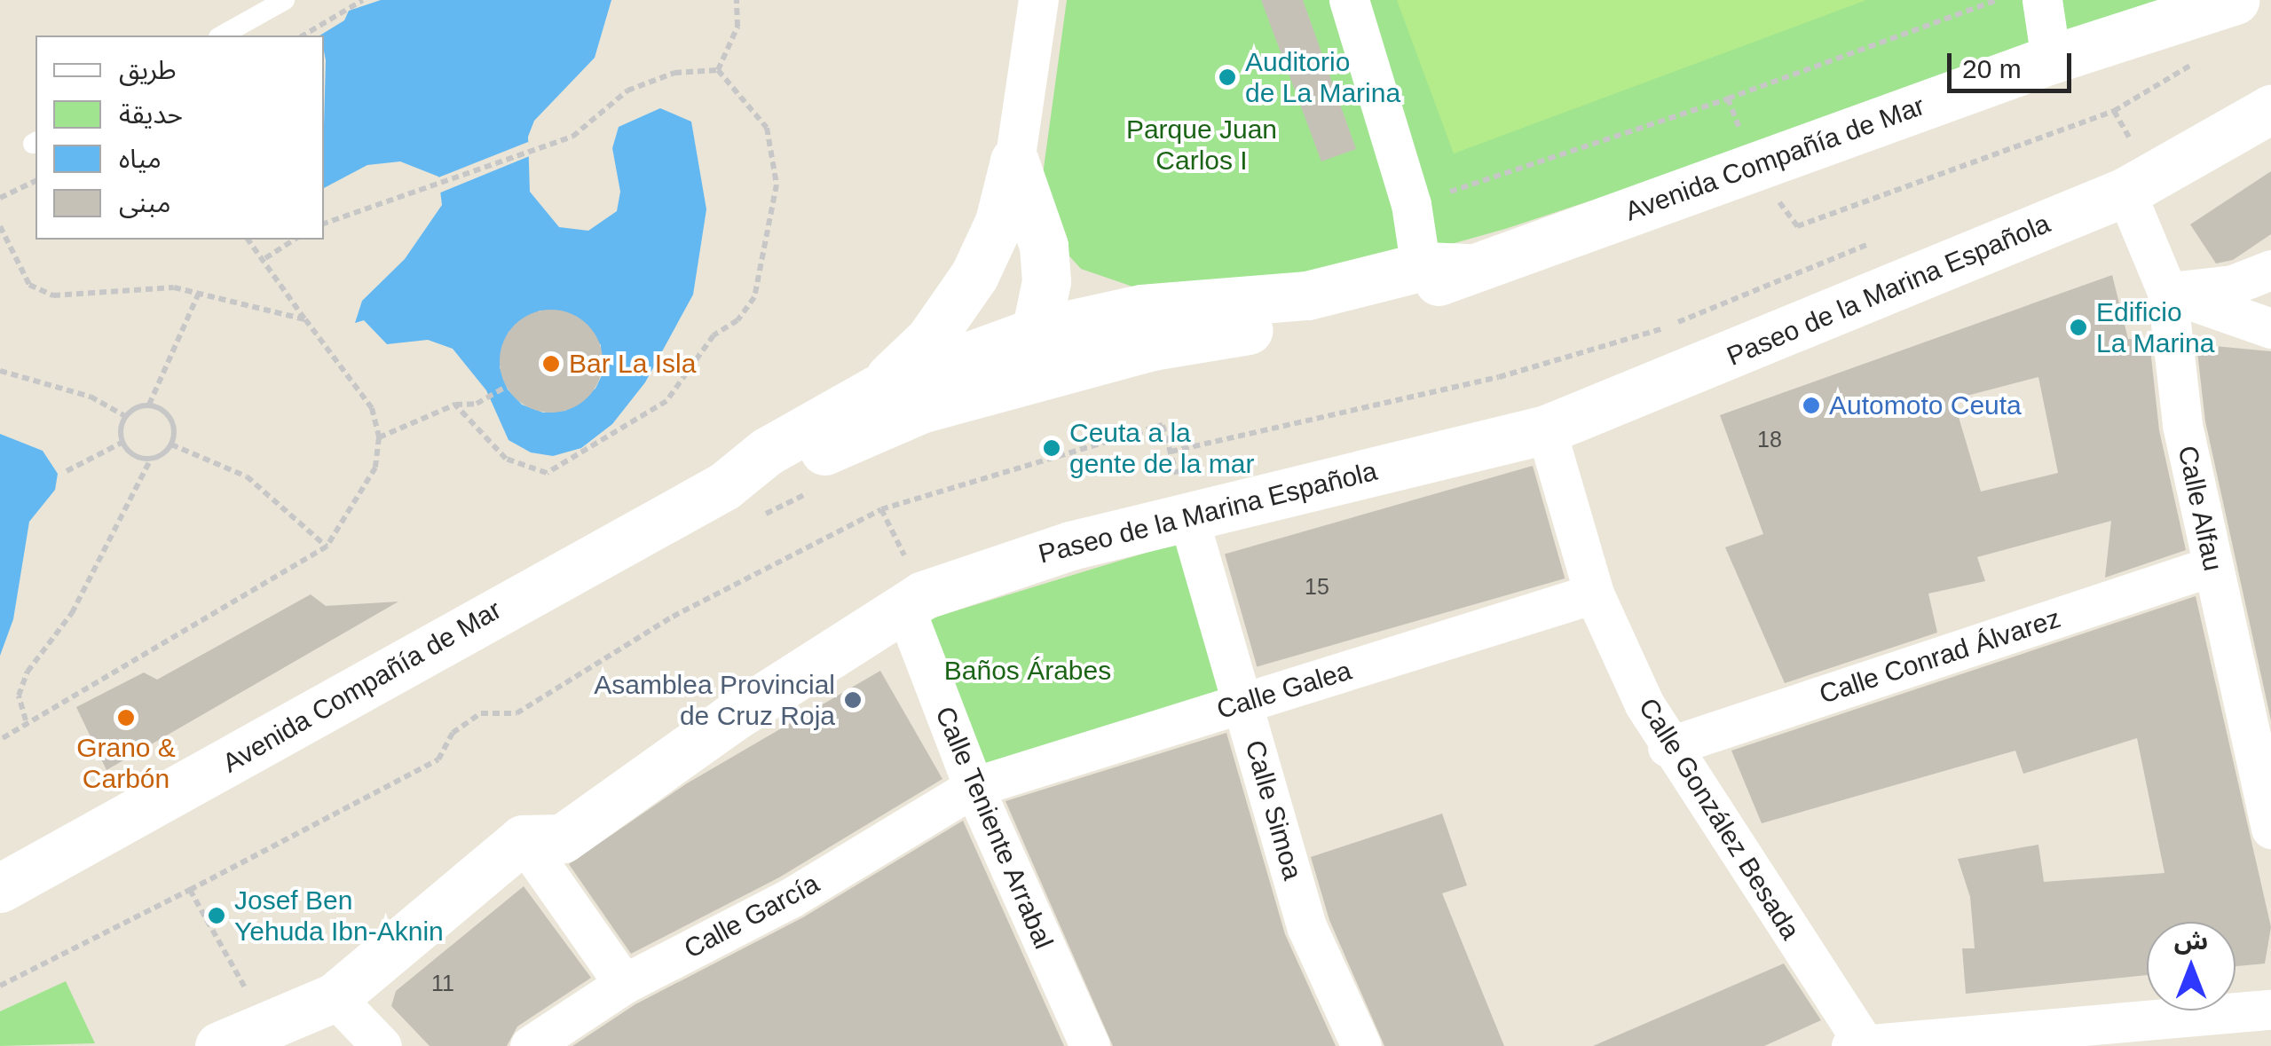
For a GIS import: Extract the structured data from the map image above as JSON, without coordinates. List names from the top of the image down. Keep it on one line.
{"streets":{"street":["Avenida Compañía de Mar","Paseo de la Marina Española","Calle Alfau","Calle Conrad Álvarez","Calle Galea","Calle Simoa","Calle González Besada","Calle Teniente Arrabal","Calle García"]},"crossings":[["Paseo de la Marina Española","Calle Alfau"],["Paseo de la Marina Española","Calle Simoa"],["Paseo de la Marina Española","Calle González Besada"],["Paseo de la Marina Española","Calle Teniente Arrabal"],["Calle Alfau","Calle Conrad Álvarez"],["Calle Conrad Álvarez","Calle González Besada"],["Calle Galea","Calle Simoa"],["Calle Galea","Calle González Besada"],["Calle Galea","Calle Teniente Arrabal"],["Calle Galea","Calle García"],["Calle Teniente Arrabal","Calle García"]],"parks":["Parque Juan Carlos I","Baños Árabes"],"places":["Auditorio de La Marina","Edificio La Marina","Bar La Isla","Automoto Ceuta","Ceuta a la gente de la mar","Asamblea Provincial de Cruz Roja","Grano & Carbón","Josef Ben Yehuda Ibn-Aknin"],"house_numbers":["18","15","11"],"legend":["طريق","حديقة","مياه","مبنى"],"scale_bar":"20 m","north":"top"}
